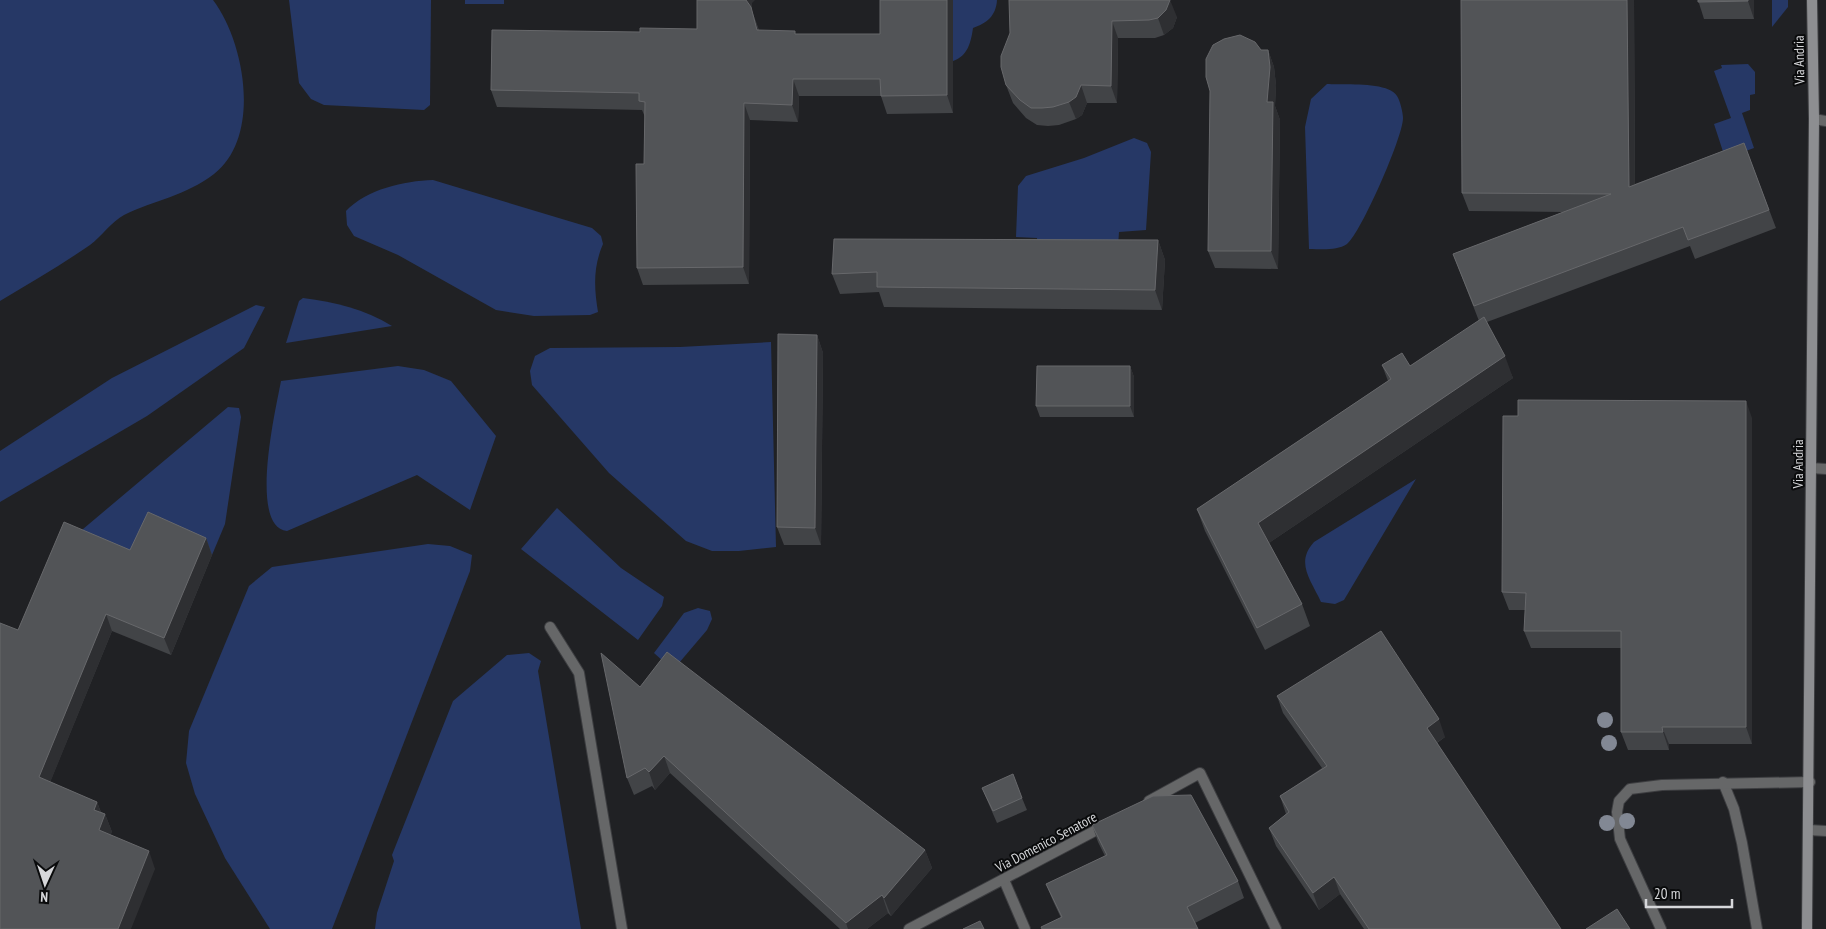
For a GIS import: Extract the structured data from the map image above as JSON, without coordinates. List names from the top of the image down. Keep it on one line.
{"streets":{"main road":["Via Andria"],"street":["Via Domenico Senatore"]},"scale_bar":"20 m","north":"bottom"}
